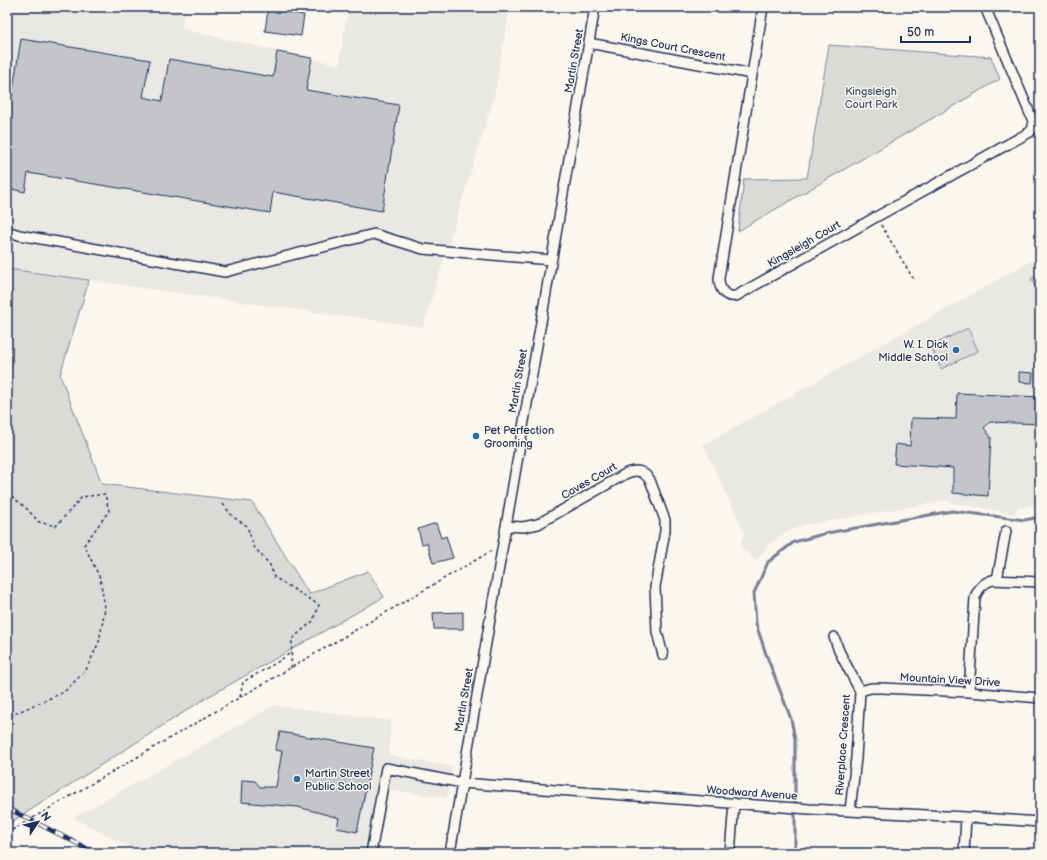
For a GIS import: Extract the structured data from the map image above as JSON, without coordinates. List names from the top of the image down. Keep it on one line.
{"streets":{"street":["Kings Court Crescent","Martin Street","Kingsleigh Court","Caves Court","Mountain View Drive","Riverplace Crescent","Woodward Avenue"]},"crossings":[["Kings Court Crescent","Martin Street"],["Kings Court Crescent","Kingsleigh Court"],["Martin Street","Caves Court"],["Martin Street","Woodward Avenue"],["Mountain View Drive","Riverplace Crescent"],["Riverplace Crescent","Woodward Avenue"]],"parks":["Kingsleigh Court Park"],"places":["W. I. Dick Middle School","Pet Perfection Grooming","Martin Street Public School"],"scale_bar":"50 m","north":"top right"}
